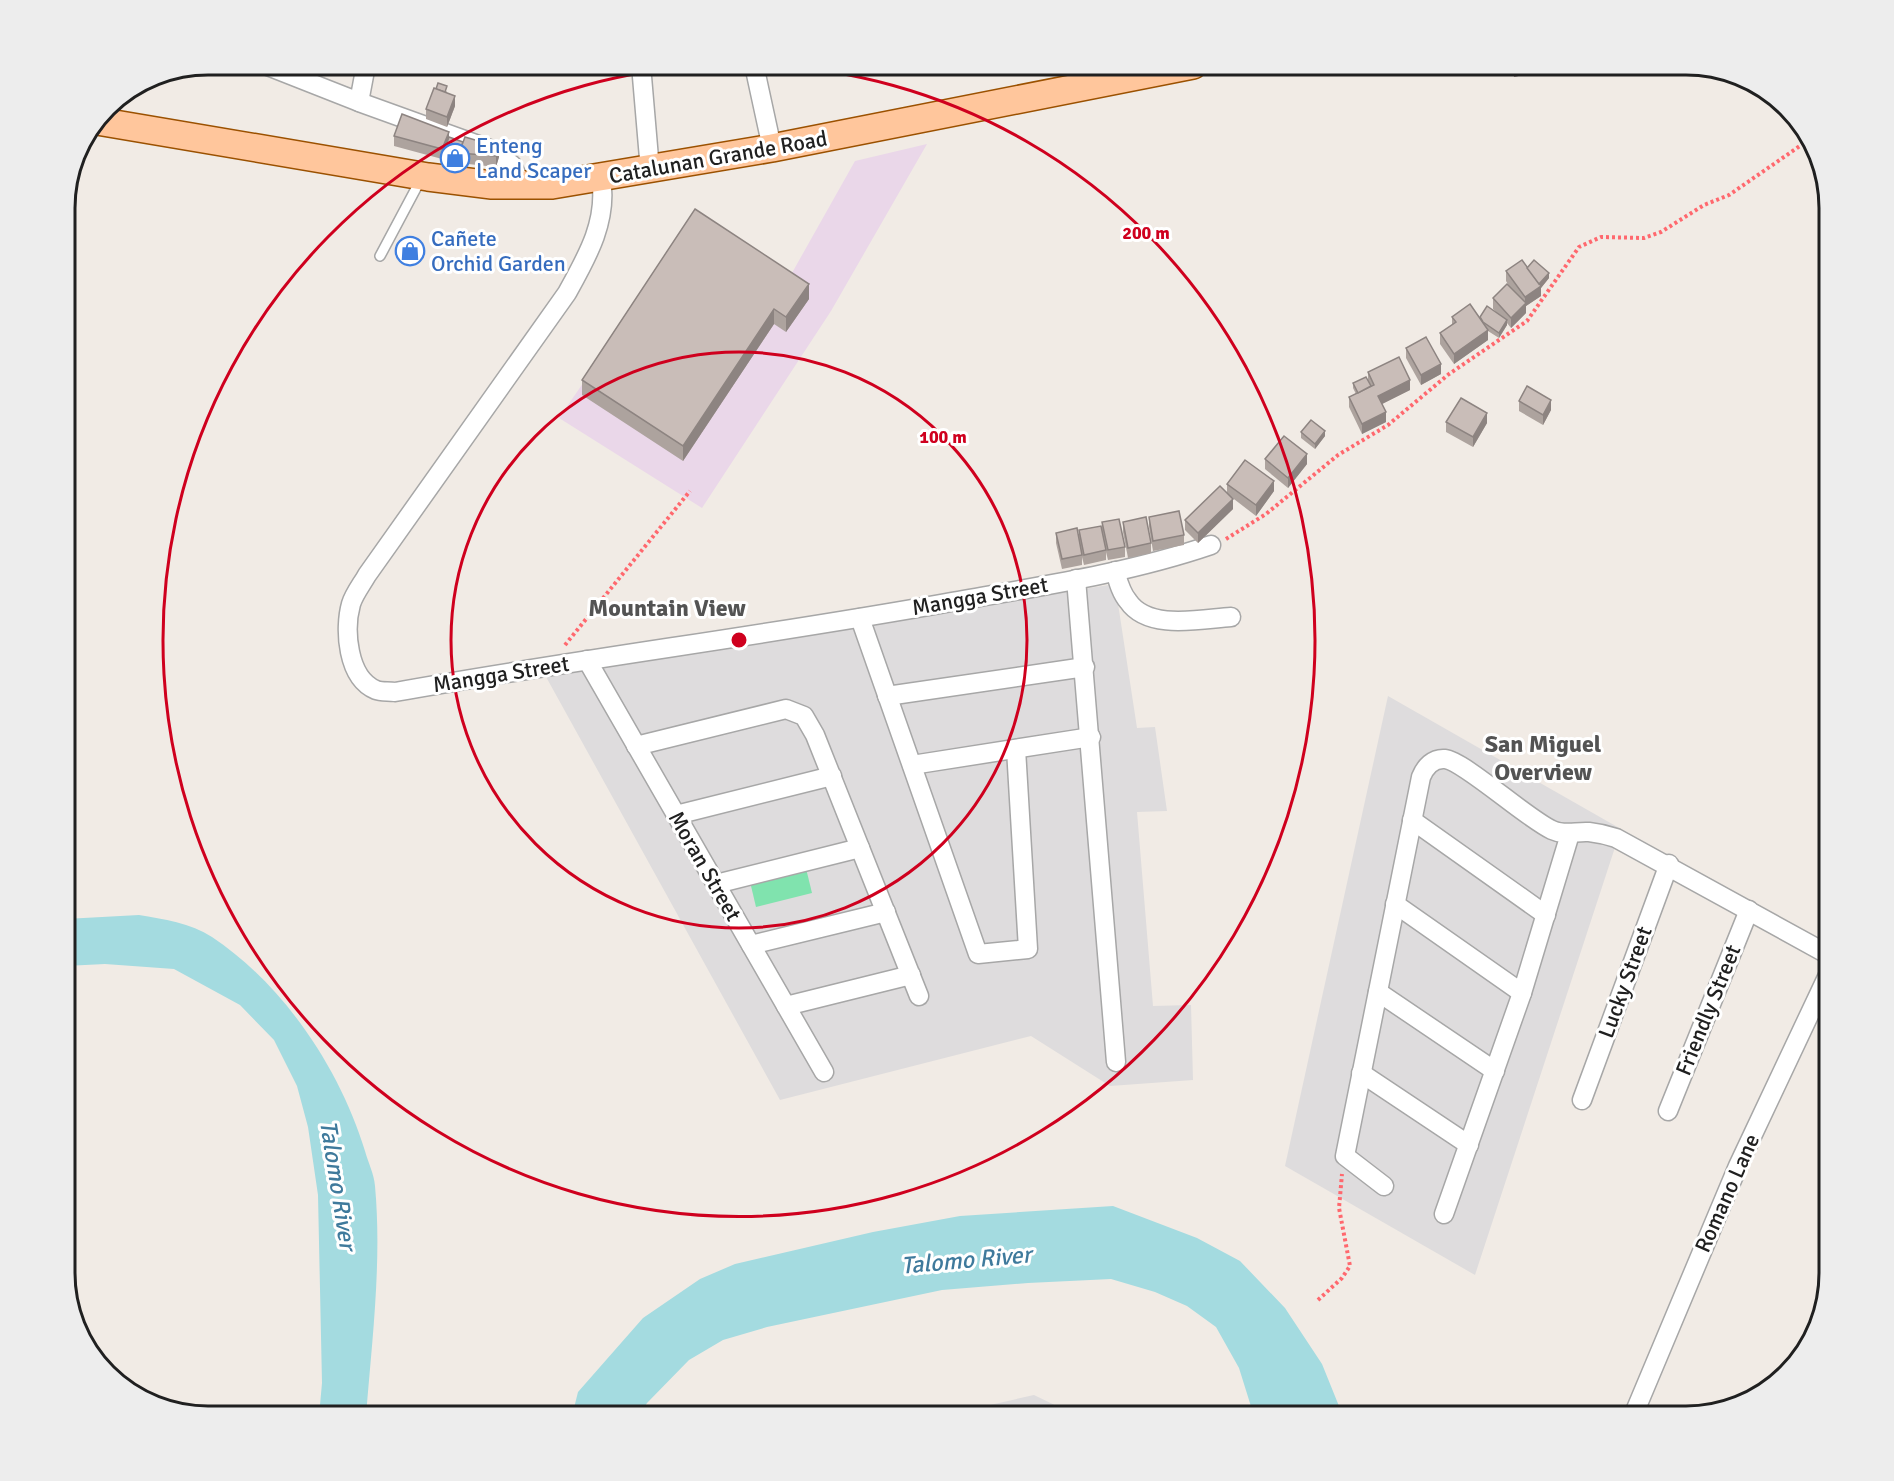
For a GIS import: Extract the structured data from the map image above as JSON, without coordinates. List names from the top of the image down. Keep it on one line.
{"streets":{"main road":["Catalunan Grande Road"],"street":["Mangga Street","Moran Street","Lucky Street","Friendly Street","Romano Lane"]},"crossings":[["Catalunan Grande Road","Mangga Street"],["Mangga Street","Moran Street"]],"districts":["Mountain View","San Miguel Overview"],"water":["Talomo River"],"places":{"shop":["Enteng Land Scaper","Cañete Orchid Garden"]},"rings":["200 m","100 m"]}
